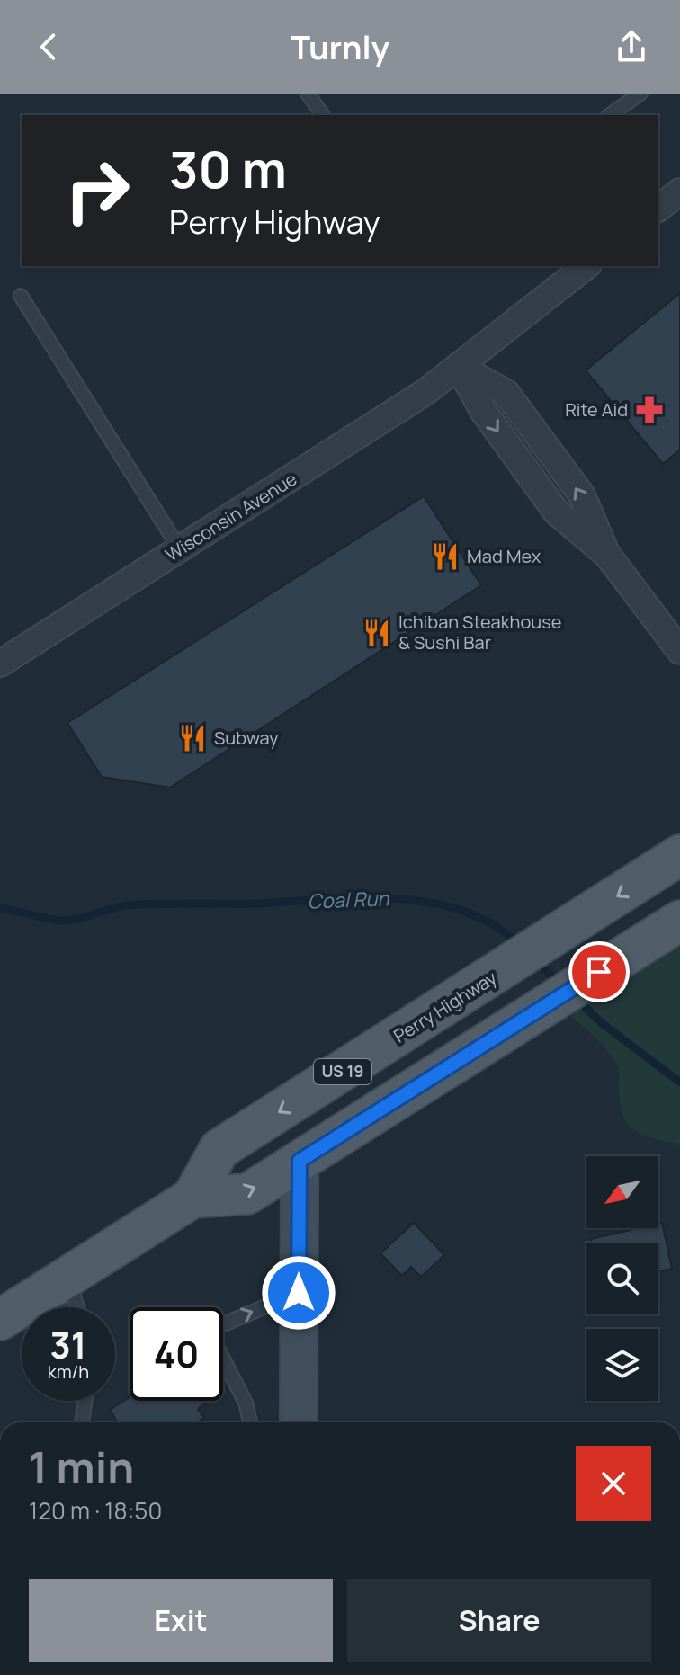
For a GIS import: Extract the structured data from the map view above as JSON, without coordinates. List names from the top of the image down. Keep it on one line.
{"streets":{"main road":["Perry Highway","US 19"],"street":["Wisconsin Avenue"]},"water":["Coal Run"],"places":{"pharmacy":["Rite Aid"],"restaurant":["Mad Mex","Ichiban Steakhouse & Sushi Bar","Subway"]},"north":"bottom left","page":{"header":"Turnly","turn":["30 m","Perry Highway"],"speed":"31 km/h","limit":"40","heading":["1 min","120 m · 18:50"],"buttons":["Exit","Share"]}}
